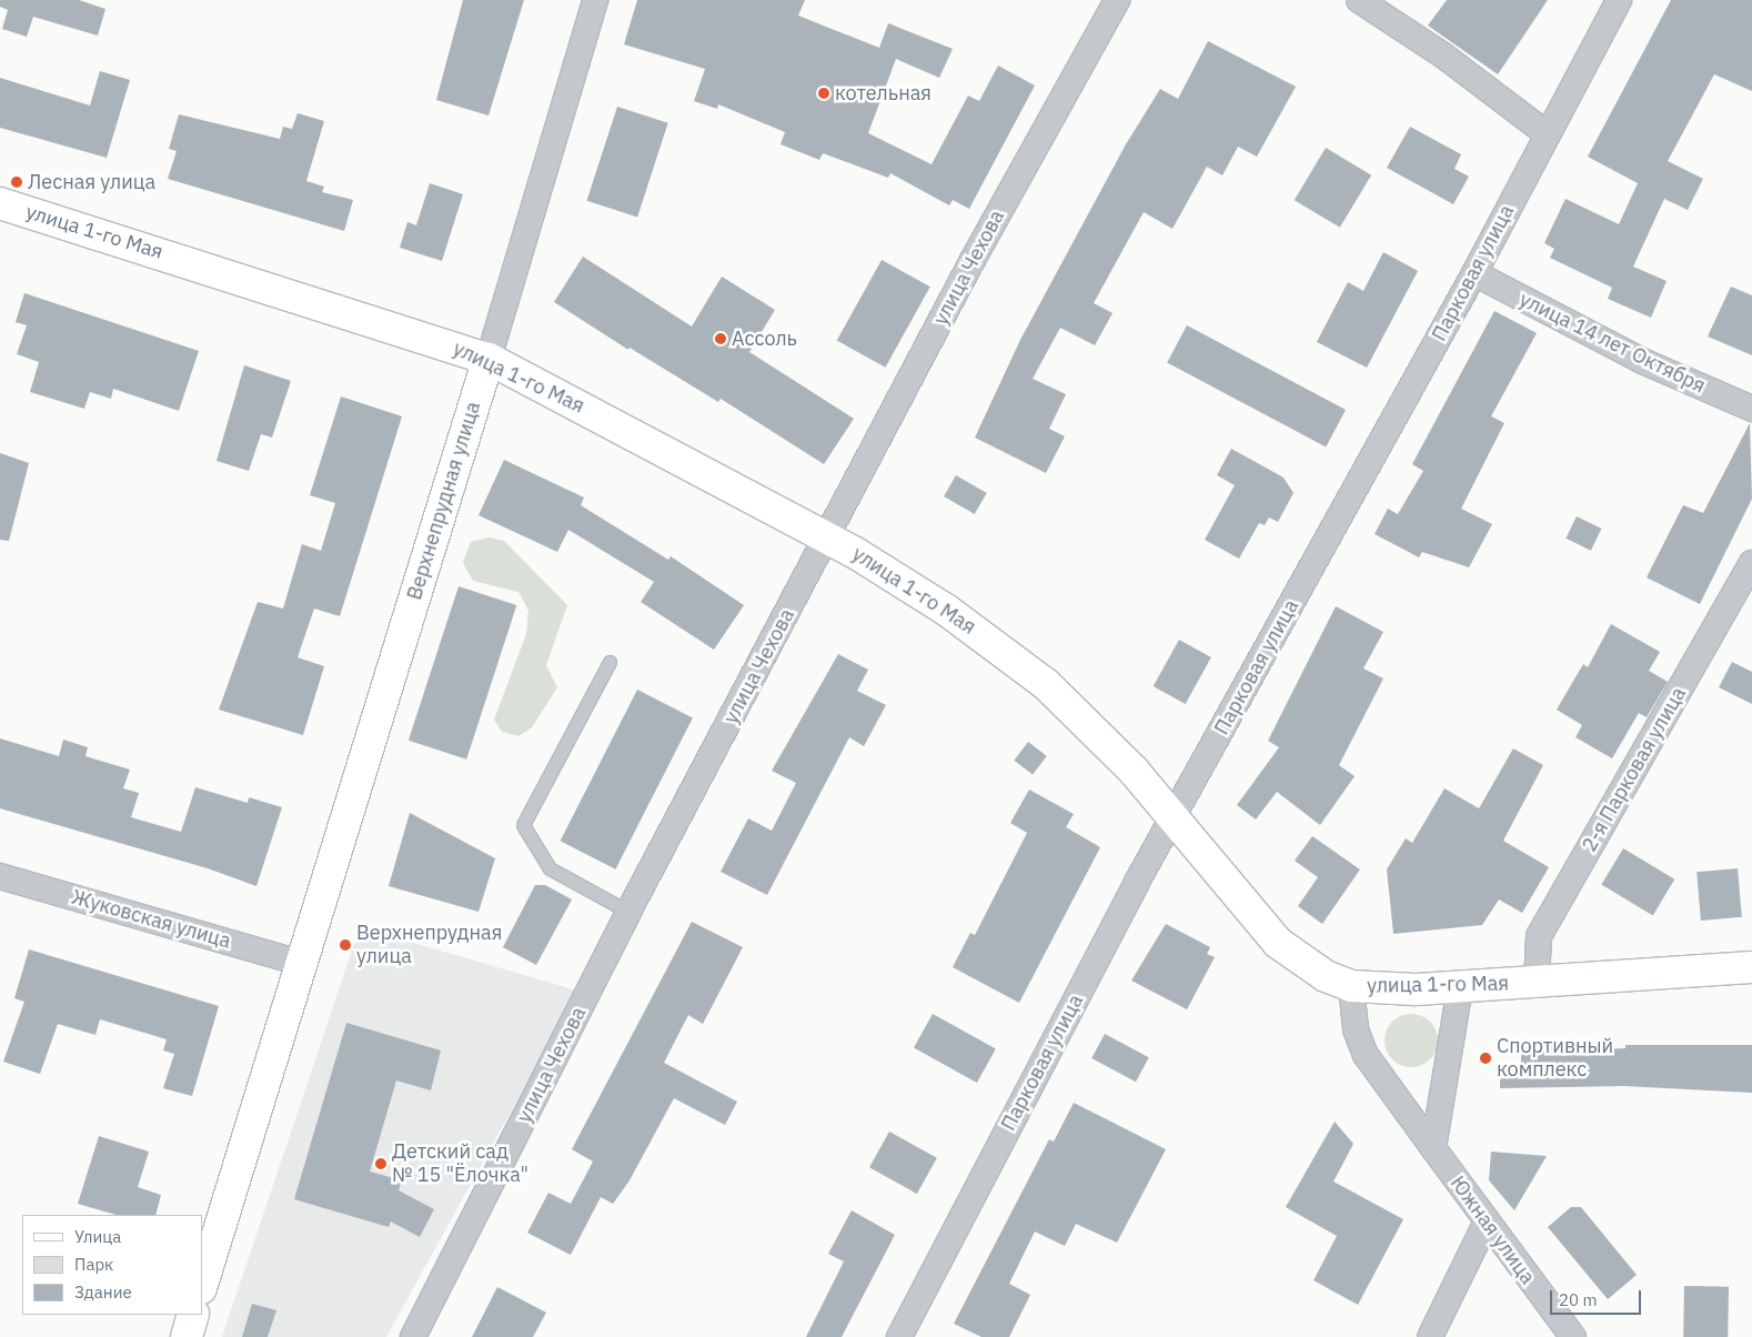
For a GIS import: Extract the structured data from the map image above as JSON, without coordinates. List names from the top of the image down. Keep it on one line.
{"streets":{"main road":["улица 1-го Мая","Верхнепрудная улица"],"street":["улица Чехова","Парковая улица","улица 14 лет Октября","2-я Парковая улица","Жуковская улица","Южная улица"]},"crossings":[["улица 1-го Мая","улица Чехова"],["улица 1-го Мая","Парковая улица"],["улица 1-го Мая","Верхнепрудная улица"],["улица 1-го Мая","2-я Парковая улица"],["улица 1-го Мая","Южная улица"],["Парковая улица","улица 14 лет Октября"],["Верхнепрудная улица","Жуковская улица"]],"places":["котельная","Лесная улица","Ассоль","Верхнепрудная улица","Спортивный комплекс","Детский сад № 15 \"Ёлочка\""],"legend":["Улица","Парк","Здание"],"scale_bar":"20 m"}
